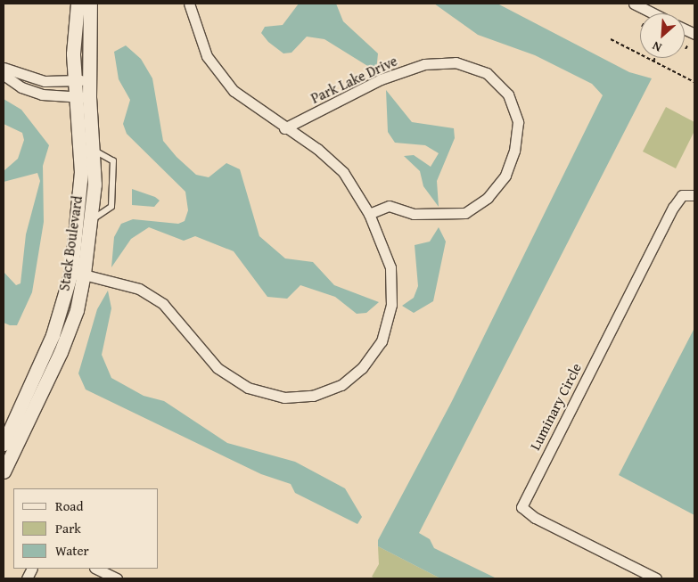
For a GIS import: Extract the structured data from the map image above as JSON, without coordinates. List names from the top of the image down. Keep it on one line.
{"streets":{"street":["Park Lake Drive","Stack Boulevard","Luminary Circle"]},"legend":["Road","Park","Water"],"north":"bottom left"}
